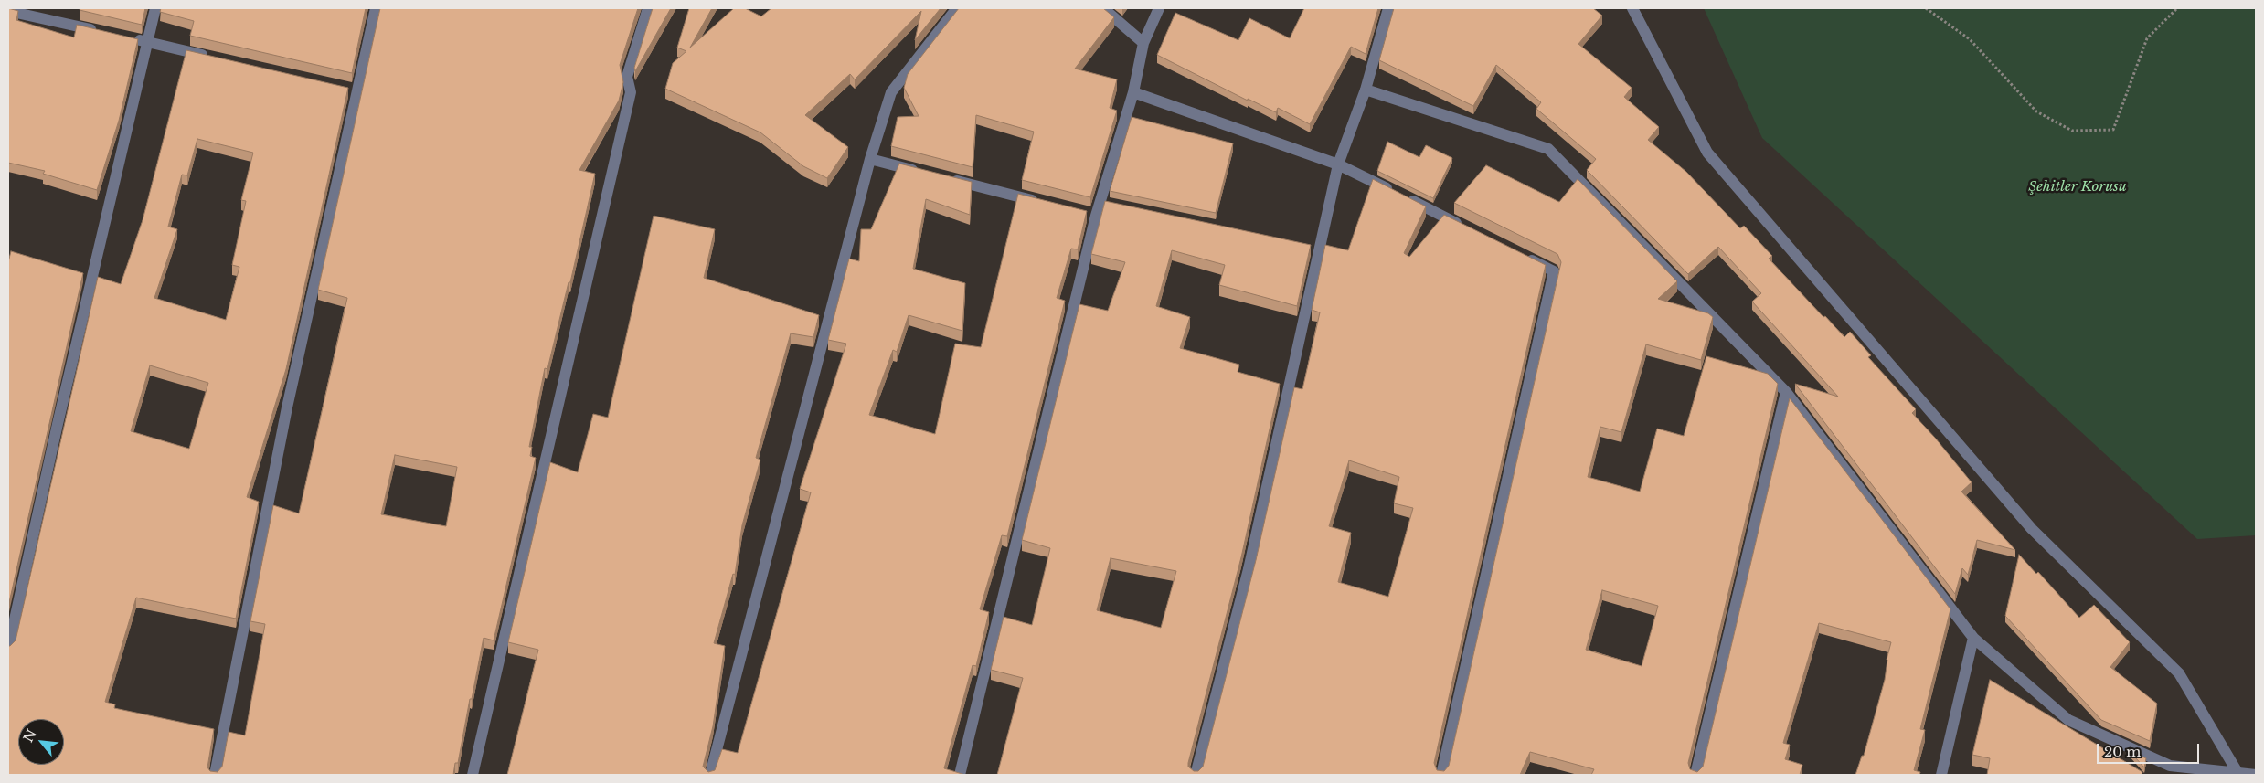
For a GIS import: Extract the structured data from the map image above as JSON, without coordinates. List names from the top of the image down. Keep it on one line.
{"parks":["Şehitler Korusu"],"scale_bar":"20 m","north":"top left"}
